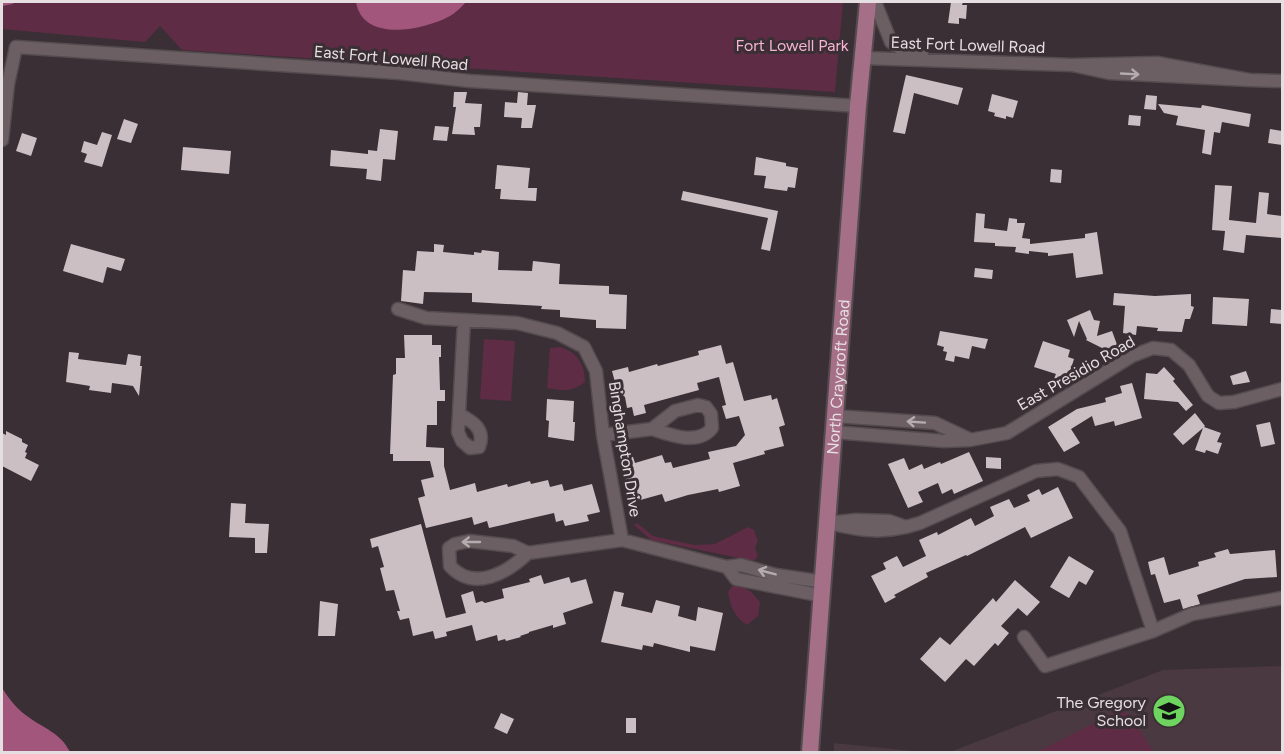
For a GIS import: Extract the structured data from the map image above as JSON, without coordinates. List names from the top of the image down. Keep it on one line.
{"streets":{"main road":["North Craycroft Road"],"street":["East Fort Lowell Road","East Presidio Road","Binghampton Drive"]},"crossings":[["East Fort Lowell Road","North Craycroft Road"],["East Presidio Road","North Craycroft Road"]],"parks":["Fort Lowell Park"],"places":{"school or university":["The Gregory School"]}}
